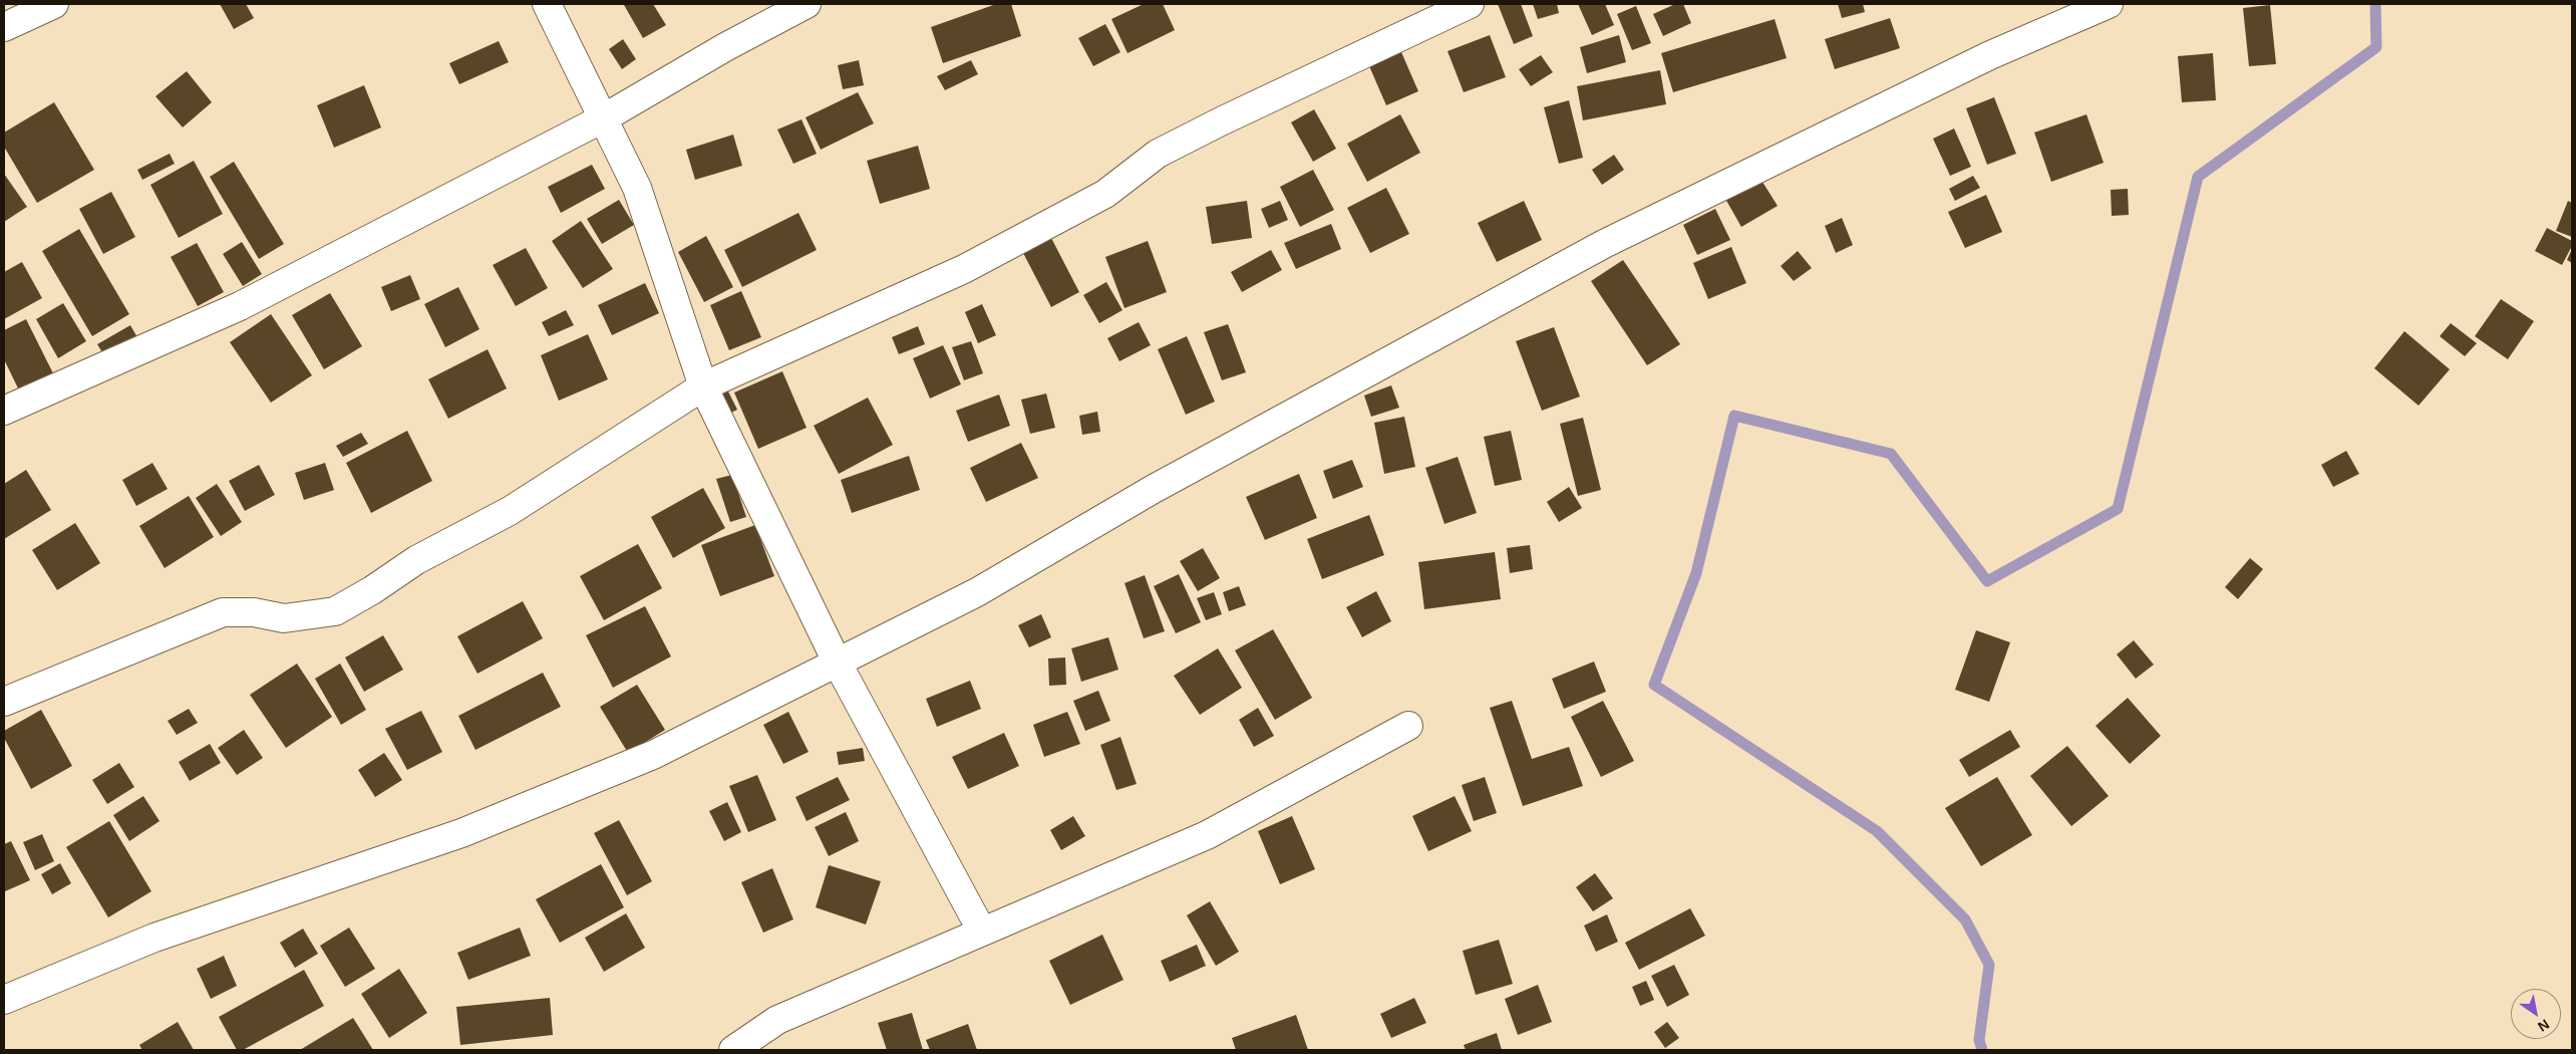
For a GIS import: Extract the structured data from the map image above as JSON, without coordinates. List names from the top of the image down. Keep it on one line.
{"north":"bottom right"}
